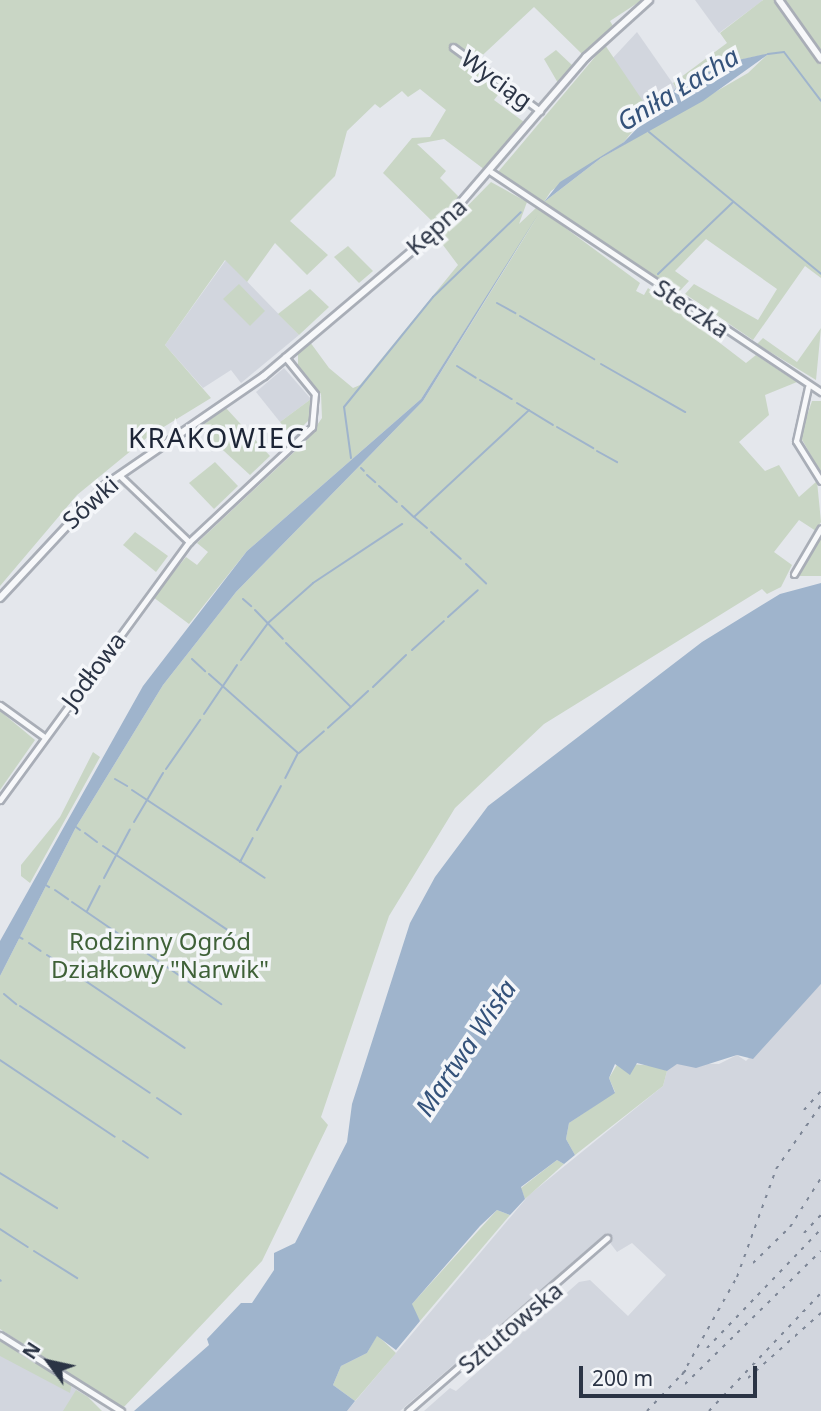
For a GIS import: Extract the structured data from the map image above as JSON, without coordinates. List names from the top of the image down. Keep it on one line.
{"streets":{"street":["Wyciąg","Kępna","Steczka","Sówki","Jodłowa","Sztutowska"]},"crossings":[["Wyciąg","Kępna"],["Kępna","Steczka"],["Kępna","Sówki"],["Kępna","Jodłowa"]],"districts":["KRAKOWIEC"],"water":["Gniła Łacha","Martwa Wisła"],"parks":["Rodzinny Ogród Działkowy \"Narwik\""],"scale_bar":"200 m","north":"top left"}
